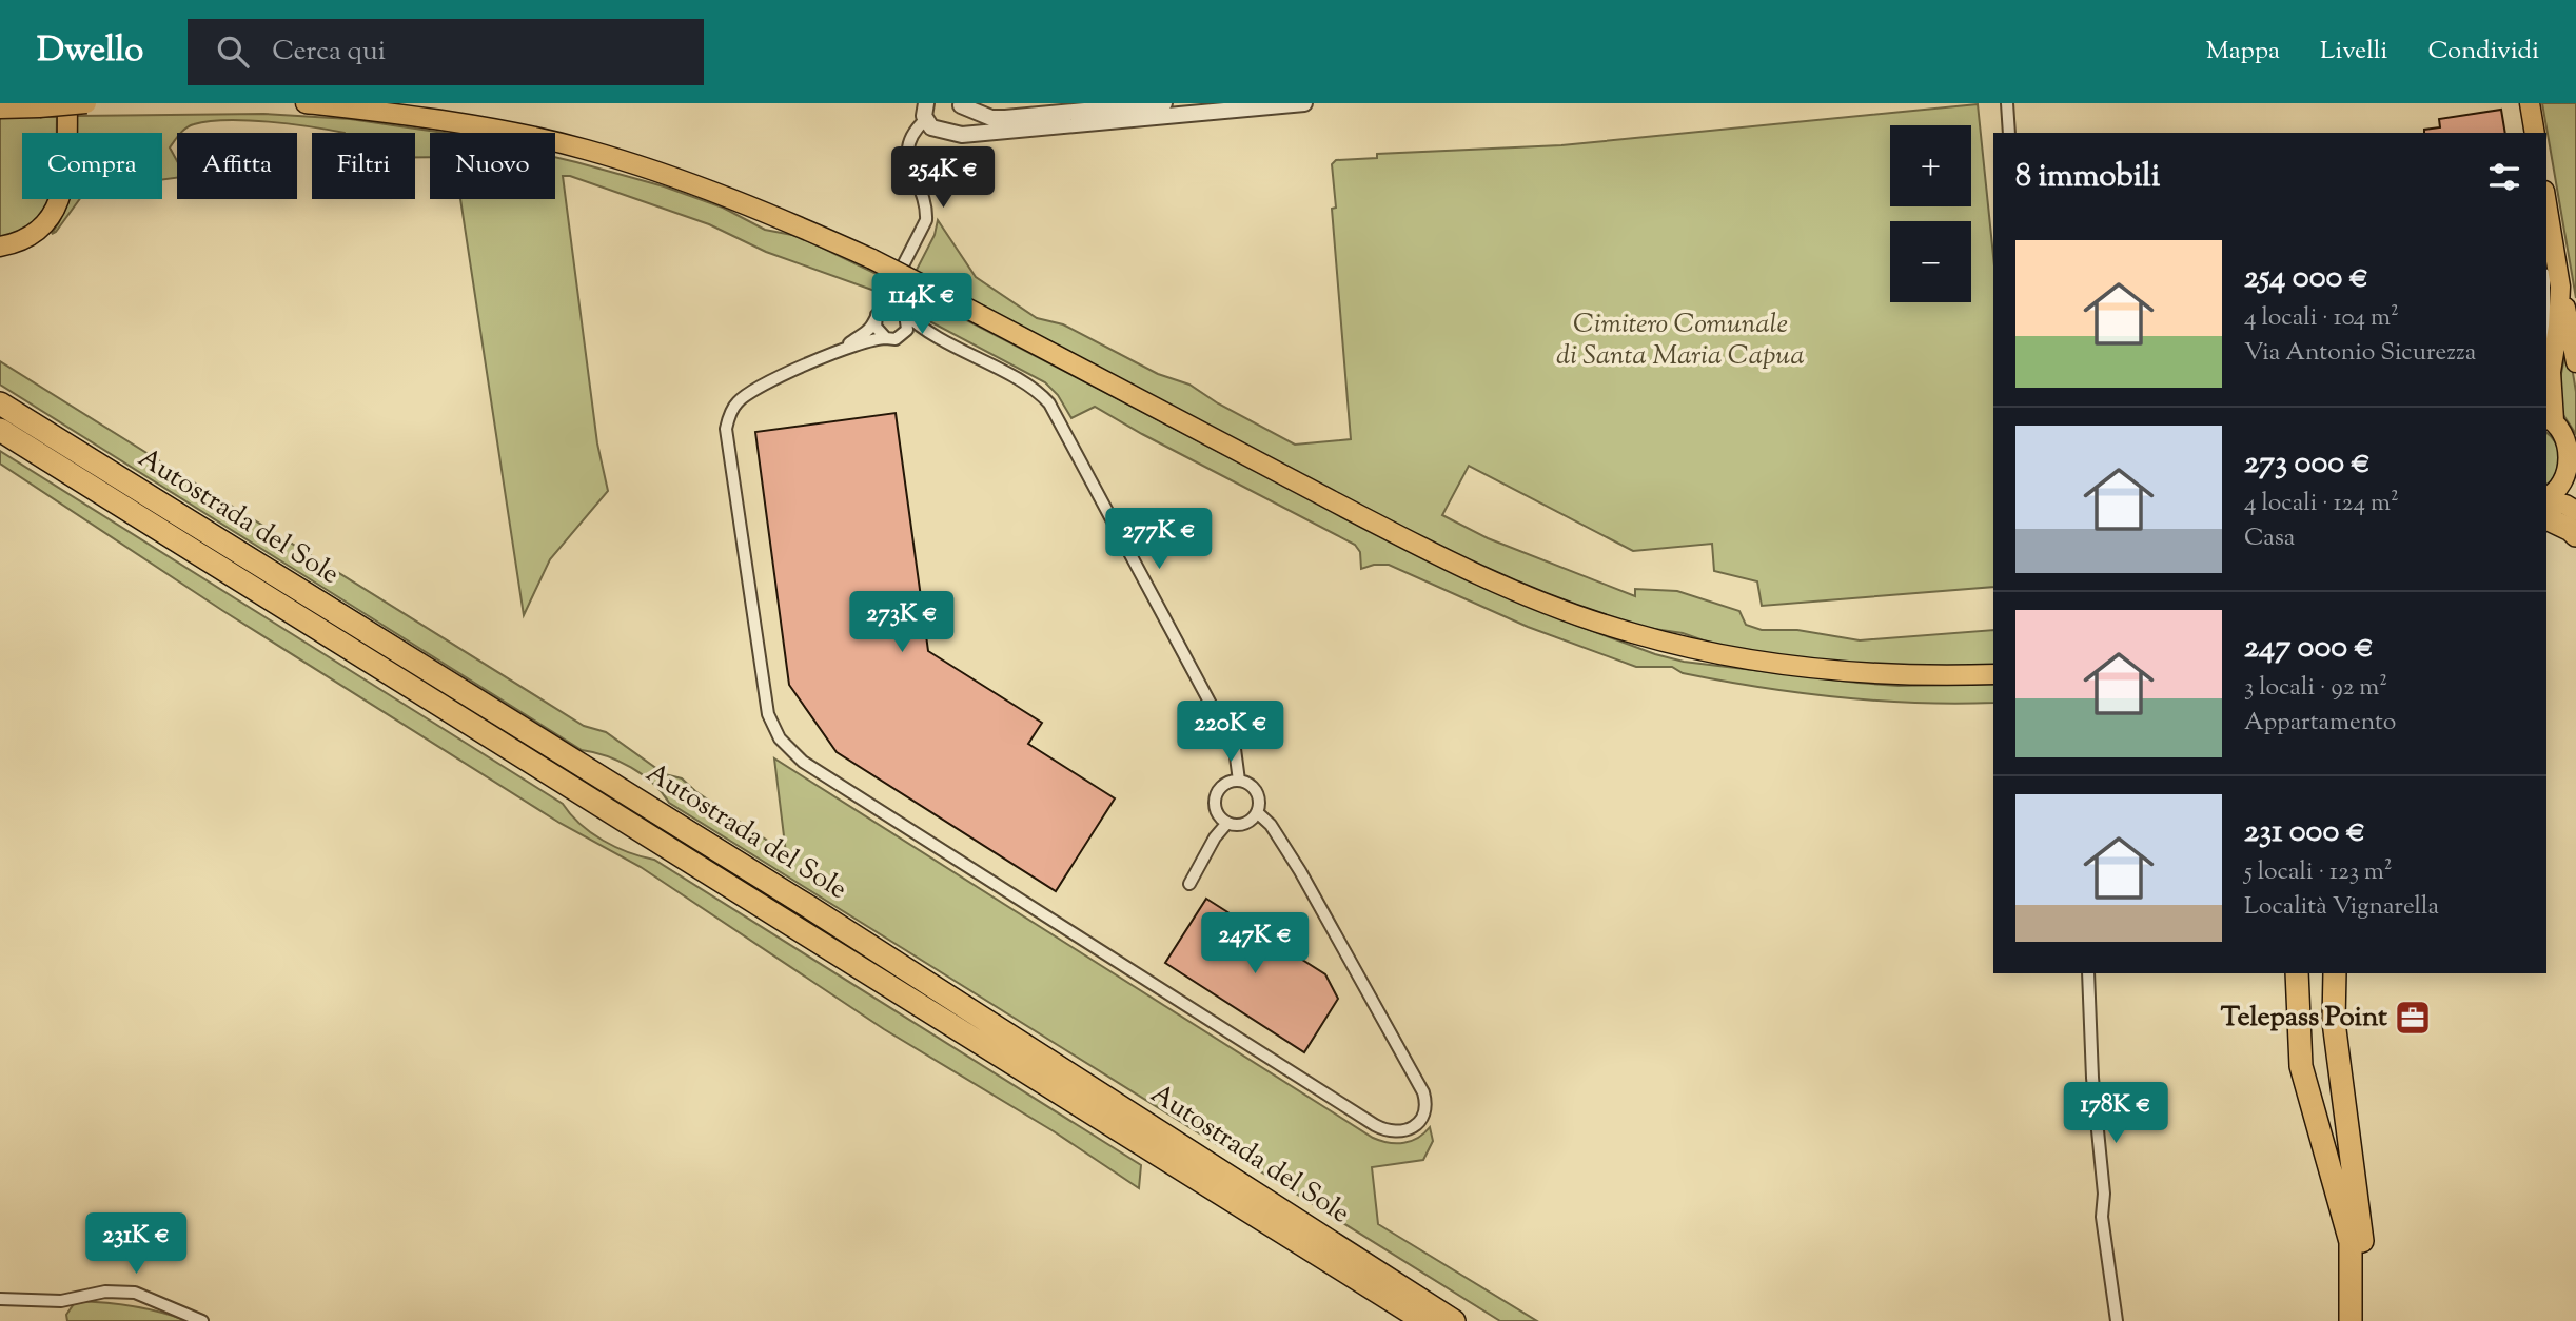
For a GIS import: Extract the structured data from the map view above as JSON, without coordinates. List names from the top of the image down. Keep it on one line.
{"streets":{"highway":["Autostrada del Sole"]},"parks":["Cimitero Comunale di Santa Maria Capua"],"places":{"office":["Telepass Point"]},"page":{"header":"Dwello","search":"Cerca qui","nav":["Mappa","Livelli","Condividi"],"map_buttons":["+","−"],"chip":["Compra","Affitta","Filtri","Nuovo"],"heading":"8 immobili","price":["254K €","114K €","277K €","273K €","220K €","247K €","178K €","231K €"],"list":[{"name":"254 000 €","note":"4 locali · 104 m² · Via Antonio Sicurezza"},{"name":"273 000 €","note":"4 locali · 124 m² · Casa"},{"name":"247 000 €","note":"3 locali · 92 m² · Appartamento"},{"name":"231 000 €","note":"5 locali · 123 m² · Località Vignarella"}]}}
